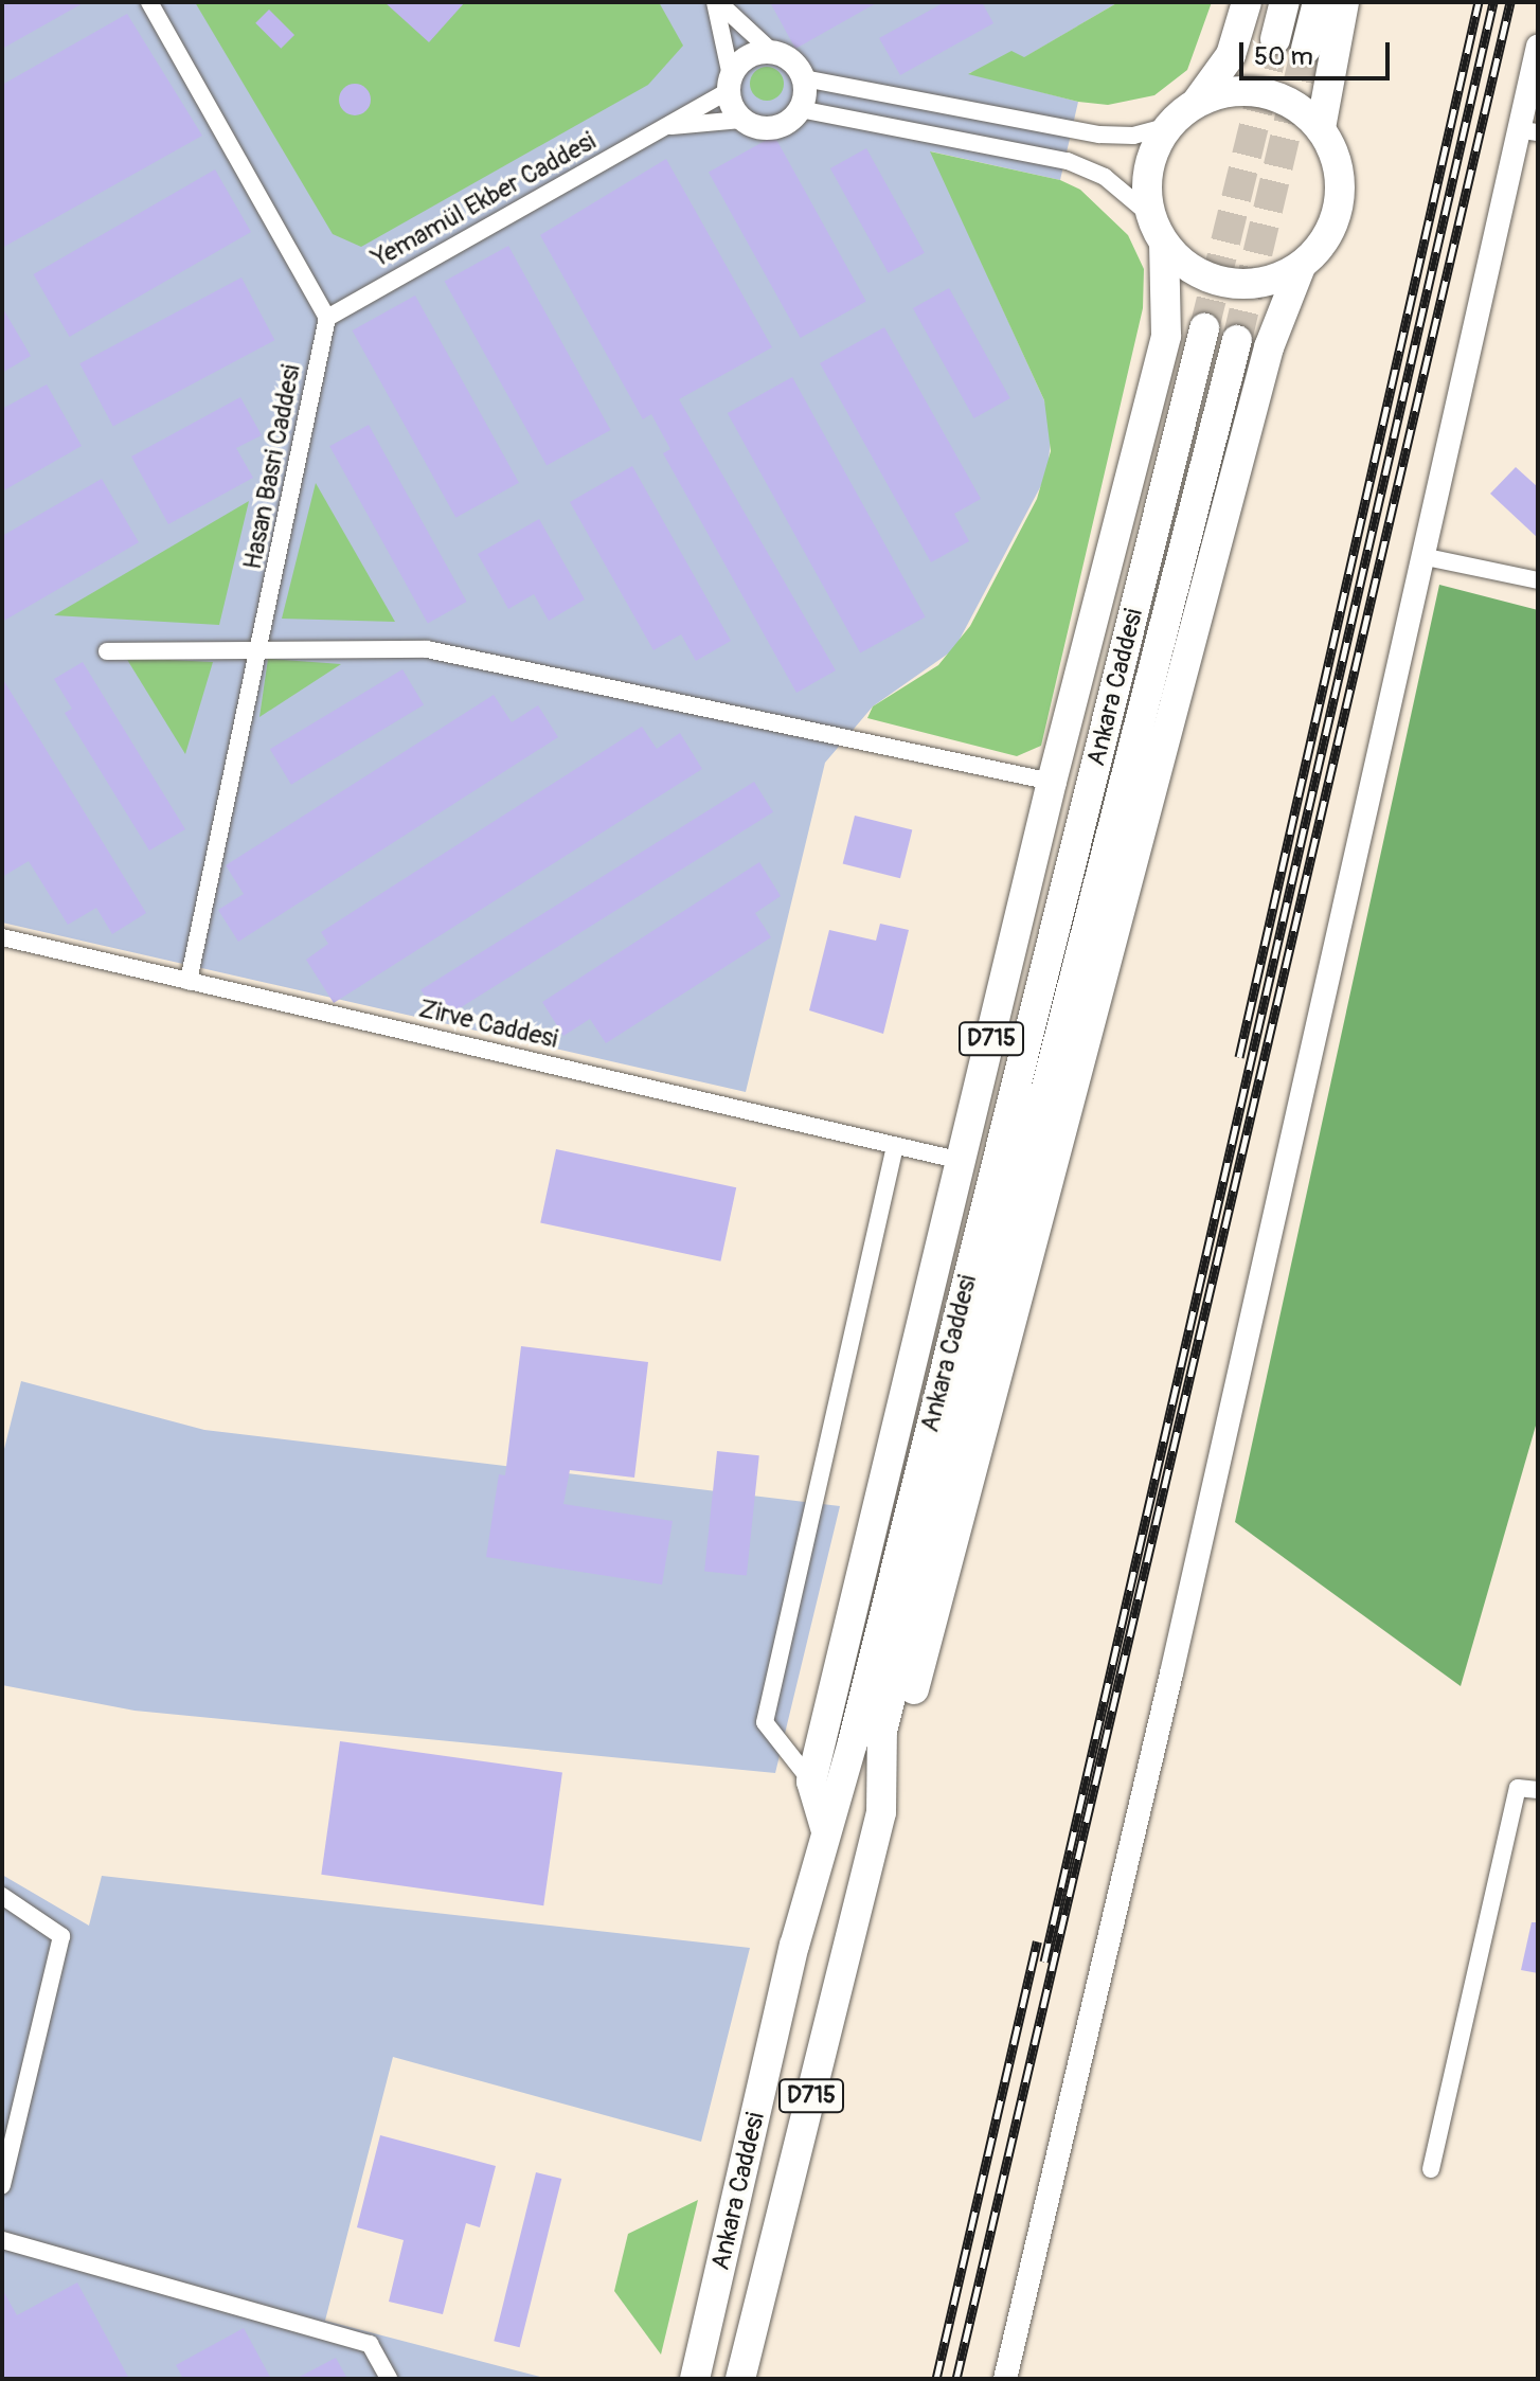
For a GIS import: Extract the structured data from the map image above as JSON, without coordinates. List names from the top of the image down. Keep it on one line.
{"streets":{"highway":["Ankara Caddesi","D715"],"street":["Yemamül Ekber Caddesi","Hasan Basri Caddesi","Zirve Caddesi"]},"crossings":[["Yemamül Ekber Caddesi","Hasan Basri Caddesi"],["Hasan Basri Caddesi","Zirve Caddesi"],["Zirve Caddesi","D715"]],"scale_bar":"50 m"}
